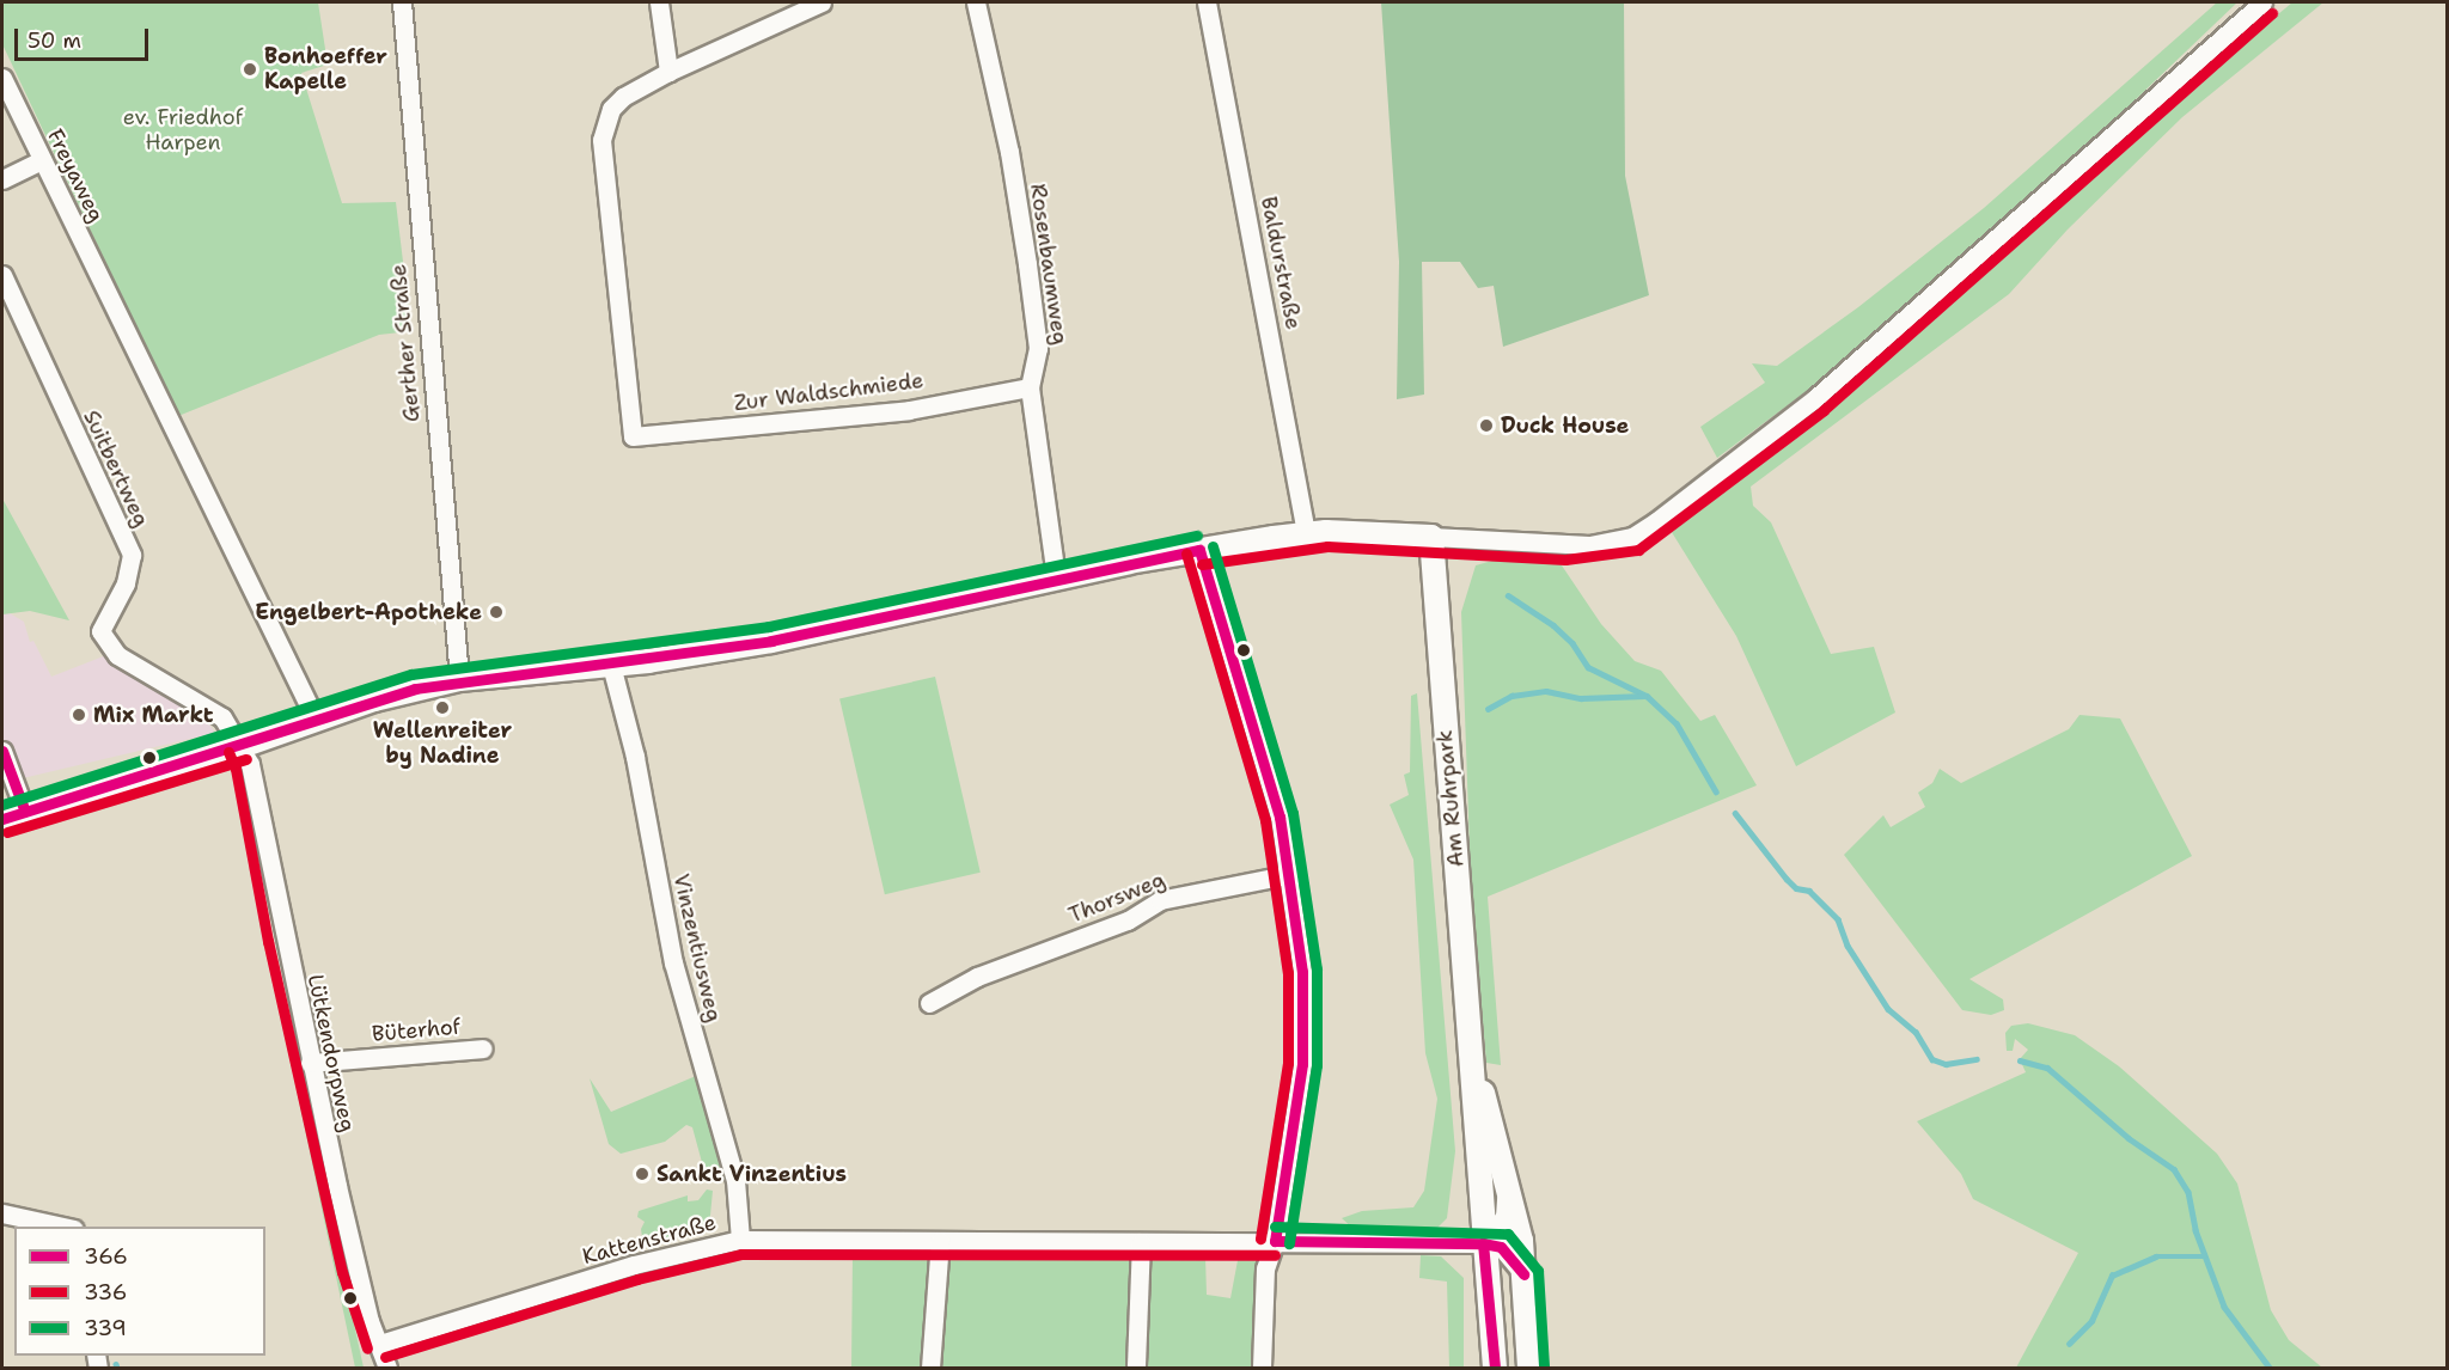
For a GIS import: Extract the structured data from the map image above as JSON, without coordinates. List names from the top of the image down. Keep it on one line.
{"streets":{"main road":["Am Ruhrpark"],"street":["Freyaweg","Baldurstraße","Rosenbaumweg","Gerther Straße","Zur Waldschmiede","Suitbertweg","Thorsweg","Vinzentiusweg","Büterhof","Lütkendorpweg","Kattenstraße"]},"crossings":[["Rosenbaumweg","Zur Waldschmiede"],["Suitbertweg","Lütkendorpweg"],["Am Ruhrpark","Kattenstraße"],["Vinzentiusweg","Kattenstraße"],["Büterhof","Lütkendorpweg"],["Lütkendorpweg","Kattenstraße"]],"parks":["ev. Friedhof Harpen"],"places":["Bonhoeffer Kapelle","Duck House","Engelbert-Apotheke","Wellenreiter by Nadine","Mix Markt","Sankt Vinzentius"],"lines":["transit line 336","transit line 339","transit line 366"],"legend":["366","336","339"],"scale_bar":"50 m"}
